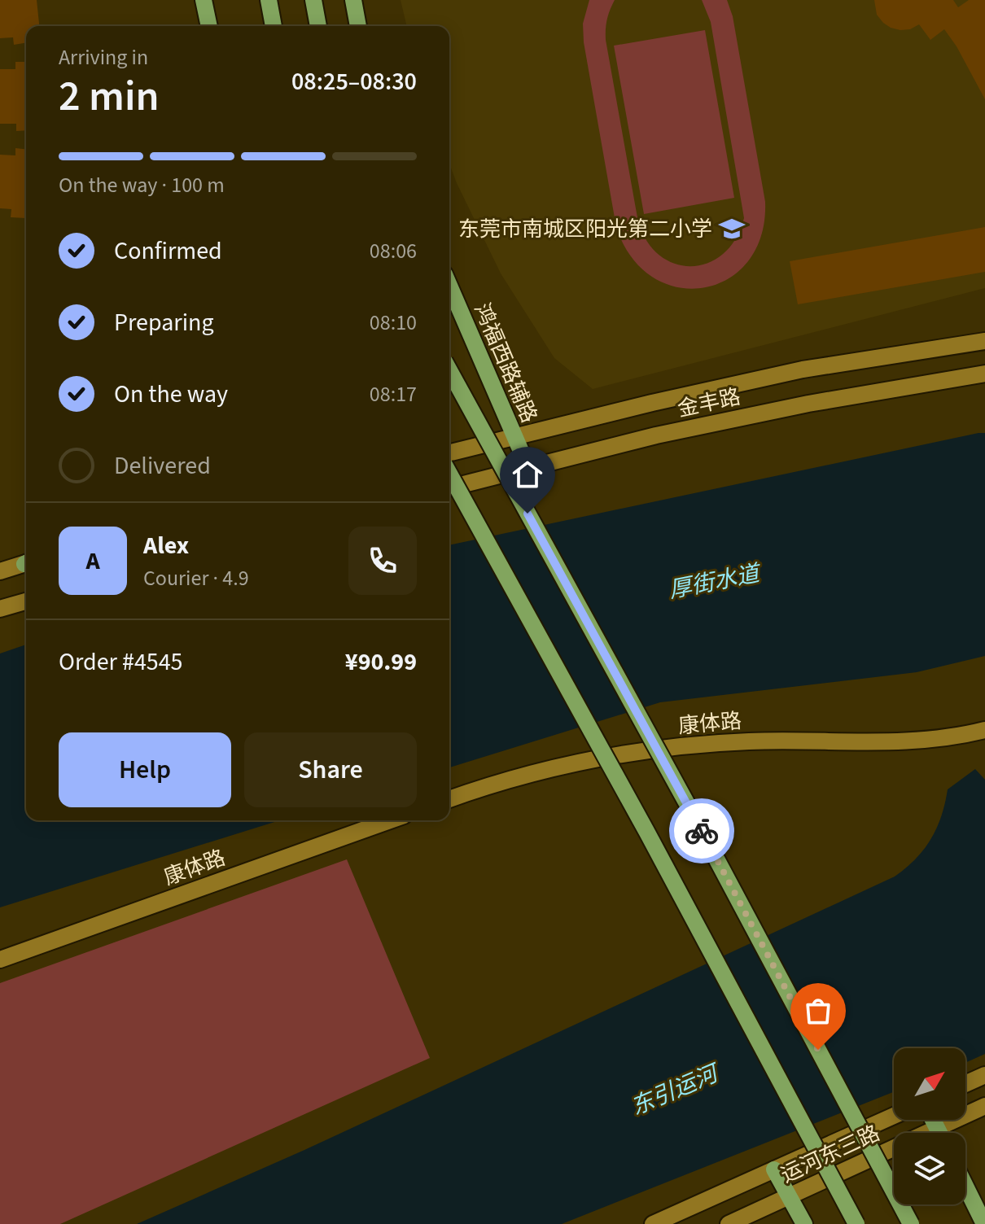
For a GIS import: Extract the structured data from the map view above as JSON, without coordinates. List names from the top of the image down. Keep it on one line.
{"streets":{"main road":["鸿福西路辅路"],"street":["金丰路","康体路","运河东三路"]},"crossings":[["鸿福西路辅路","金丰路"]],"water":["厚街水道","东引运河"],"places":{"school or university":["东莞市南城区阳光第二小学"]},"north":"top right","page":{"heading":["2 min","Arriving in","08:25–08:30"],"panel":["Alex","Courier · 4.9","Order #4545","¥90.99"],"bar":"On the way · 100 m","list":[["Confirmed","08:06"],["Preparing","08:10"],["On the way","08:17"],"Delivered"],"round":"A","buttons":["Help","Share"]}}
